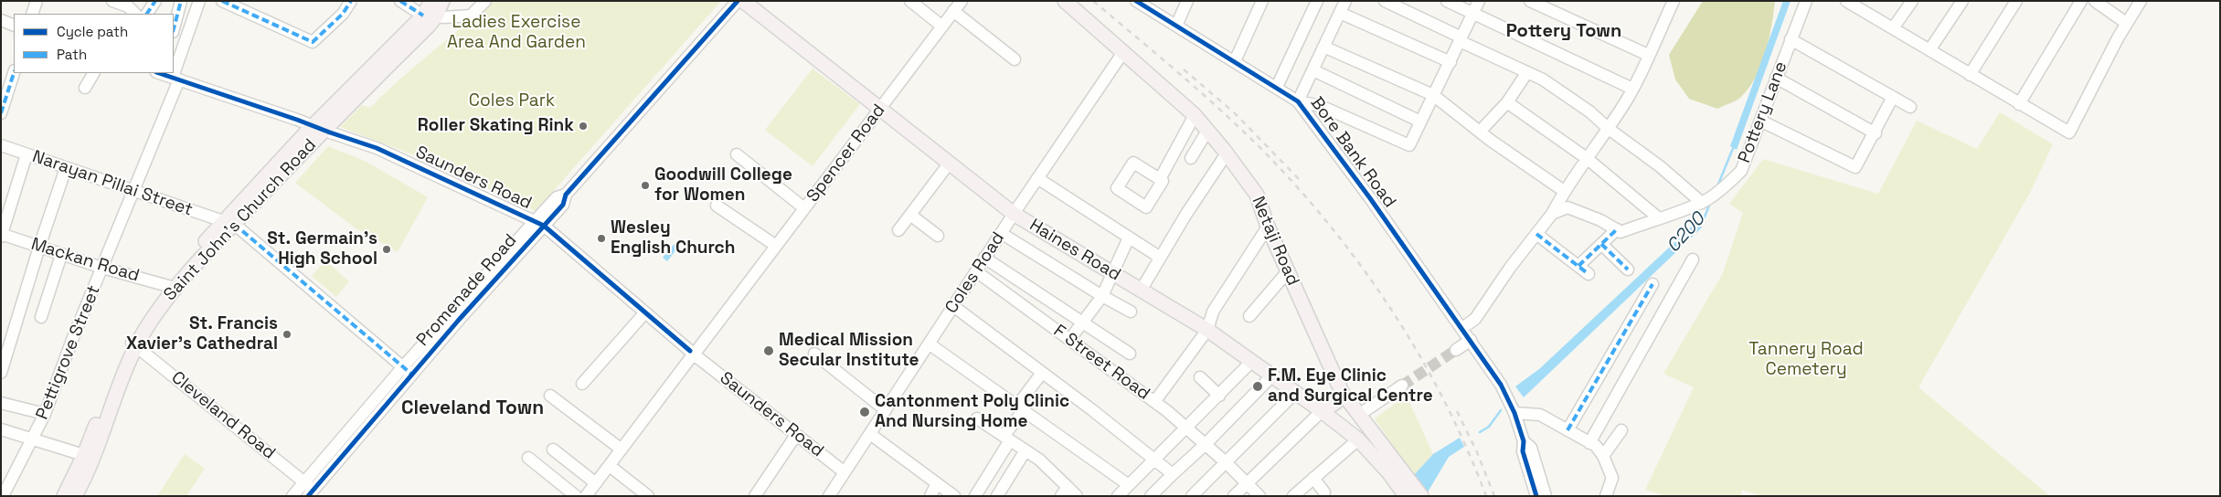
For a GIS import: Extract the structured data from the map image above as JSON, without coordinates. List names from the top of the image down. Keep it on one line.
{"streets":{"main road":["Saint John's Church Road","Netaji Road","Haines Road"],"street":["Pottery Lane","Bore Bank Road","Spencer Road","Saunders Road","Narayan Pillai Street","Mackan Road","Coles Road","Promenade Road","Pettigrove Street","F Street Road","Cleveland Road"]},"crossings":[["Spencer Road","Saunders Road"],["Spencer Road","Haines Road"],["Saunders Road","Saint John's Church Road"],["Saunders Road","Coles Road"],["Saunders Road","Promenade Road"],["Saunders Road","Pettigrove Street"],["Narayan Pillai Street","Saint John's Church Road"],["Narayan Pillai Street","Pettigrove Street"],["Saint John's Church Road","Mackan Road"],["Saint John's Church Road","Cleveland Road"],["Netaji Road","Haines Road"],["Netaji Road","Coles Road"],["Netaji Road","F Street Road"],["Haines Road","Coles Road"],["Haines Road","F Street Road"],["Mackan Road","Pettigrove Street"],["Coles Road","F Street Road"],["Promenade Road","Cleveland Road"]],"districts":["Pottery Town","Cleveland Town"],"water":["C200"],"parks":["Ladies Exercise Area And Garden","Coles Park","Tannery Road Cemetery"],"places":["Roller Skating Rink","Goodwill College for Women","Wesley English Church","St. Germain's High School","St. Francis Xavier's Cathedral","Medical Mission Secular Institute","F.M. Eye Clinic and Surgical Centre","Cantonment Poly Clinic And Nursing Home"],"legend":["Cycle path","Path"]}
